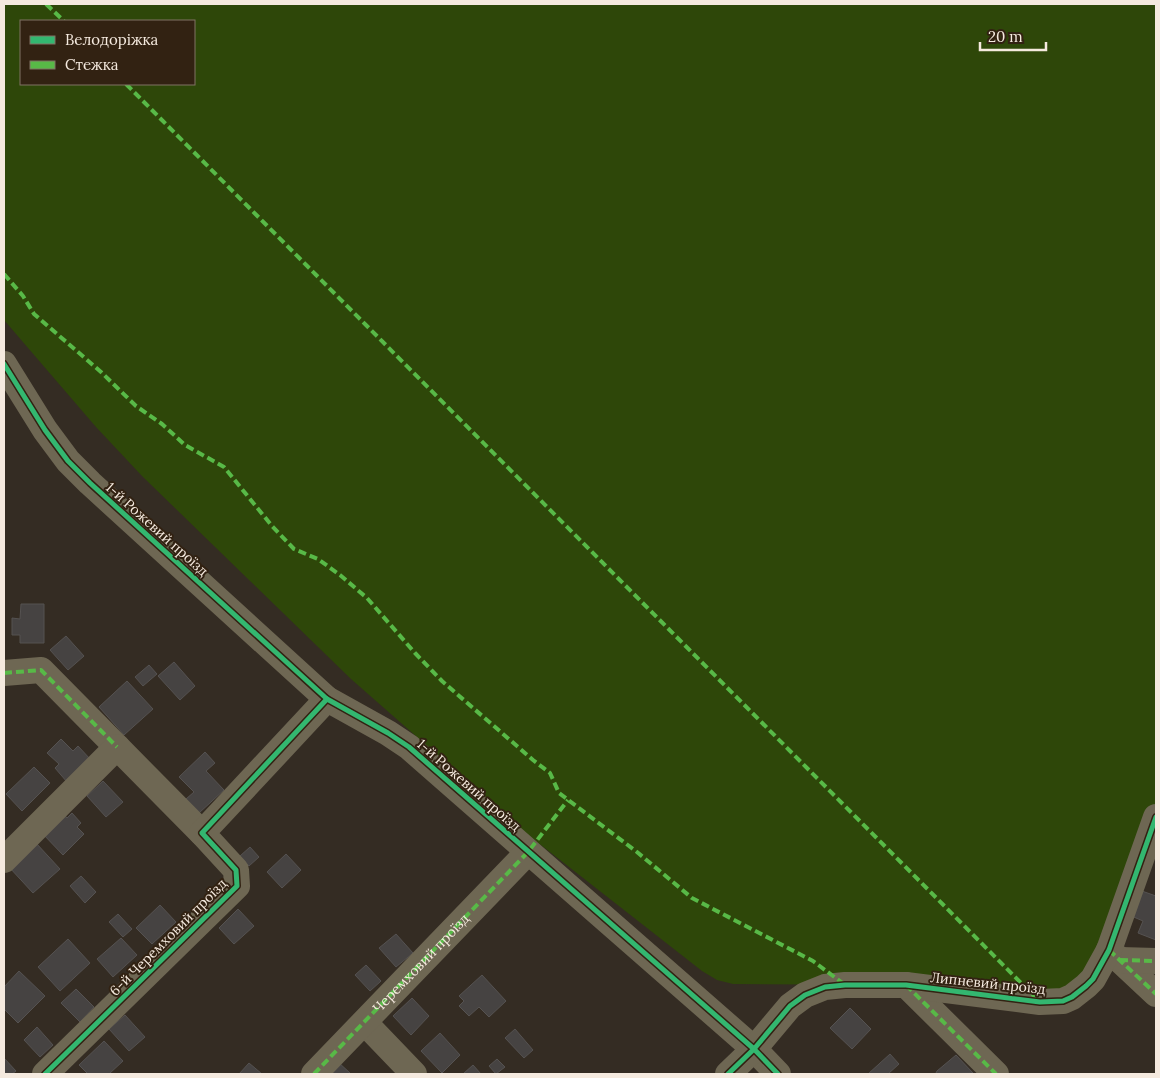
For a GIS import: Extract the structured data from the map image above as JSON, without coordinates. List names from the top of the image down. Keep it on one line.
{"streets":{"street":["1-й Рожевий проїзд","6-й Черемховий проїзд","Черемховий проїзд","Липневий проїзд"]},"crossings":[["1-й Рожевий проїзд","Черемховий проїзд"],["1-й Рожевий проїзд","Липневий проїзд"]],"legend":["Велодоріжка","Стежка"],"scale_bar":"20 m"}
